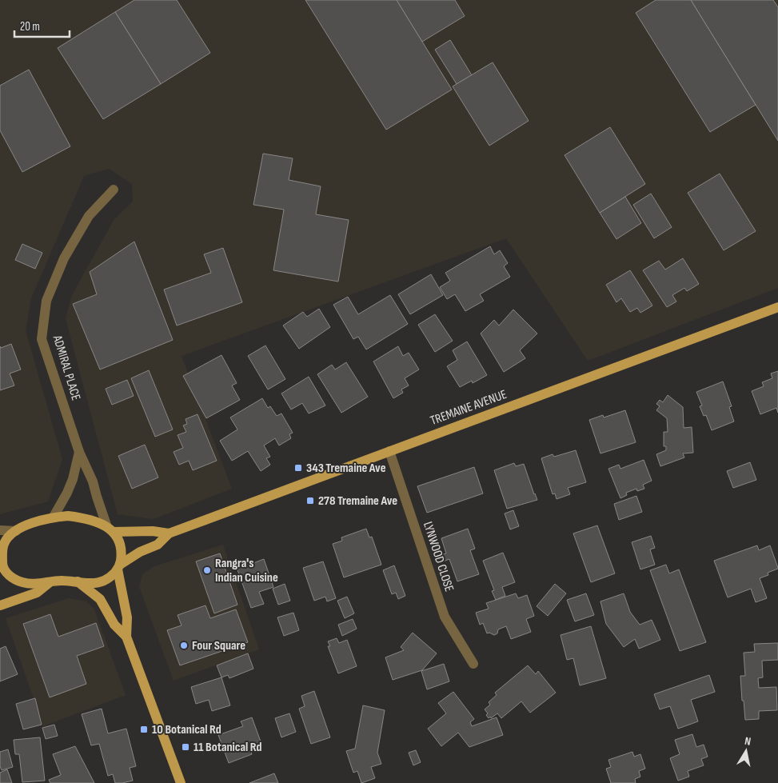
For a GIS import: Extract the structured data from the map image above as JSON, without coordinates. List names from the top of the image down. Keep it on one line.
{"streets":{"main road":["TREMAINE AVENUE"],"street":["ADMIRAL PLACE","LYNWOOD CLOSE"]},"crossings":[["ADMIRAL PLACE","TREMAINE AVENUE"],["TREMAINE AVENUE","LYNWOOD CLOSE"]],"places":{"transit":["343 Tremaine Ave","278 Tremaine Ave","10 Botanical Rd","11 Botanical Rd"],"other":["Rangra's Indian Cuisine","Four Square"]},"scale_bar":"20 m","north":"top"}
